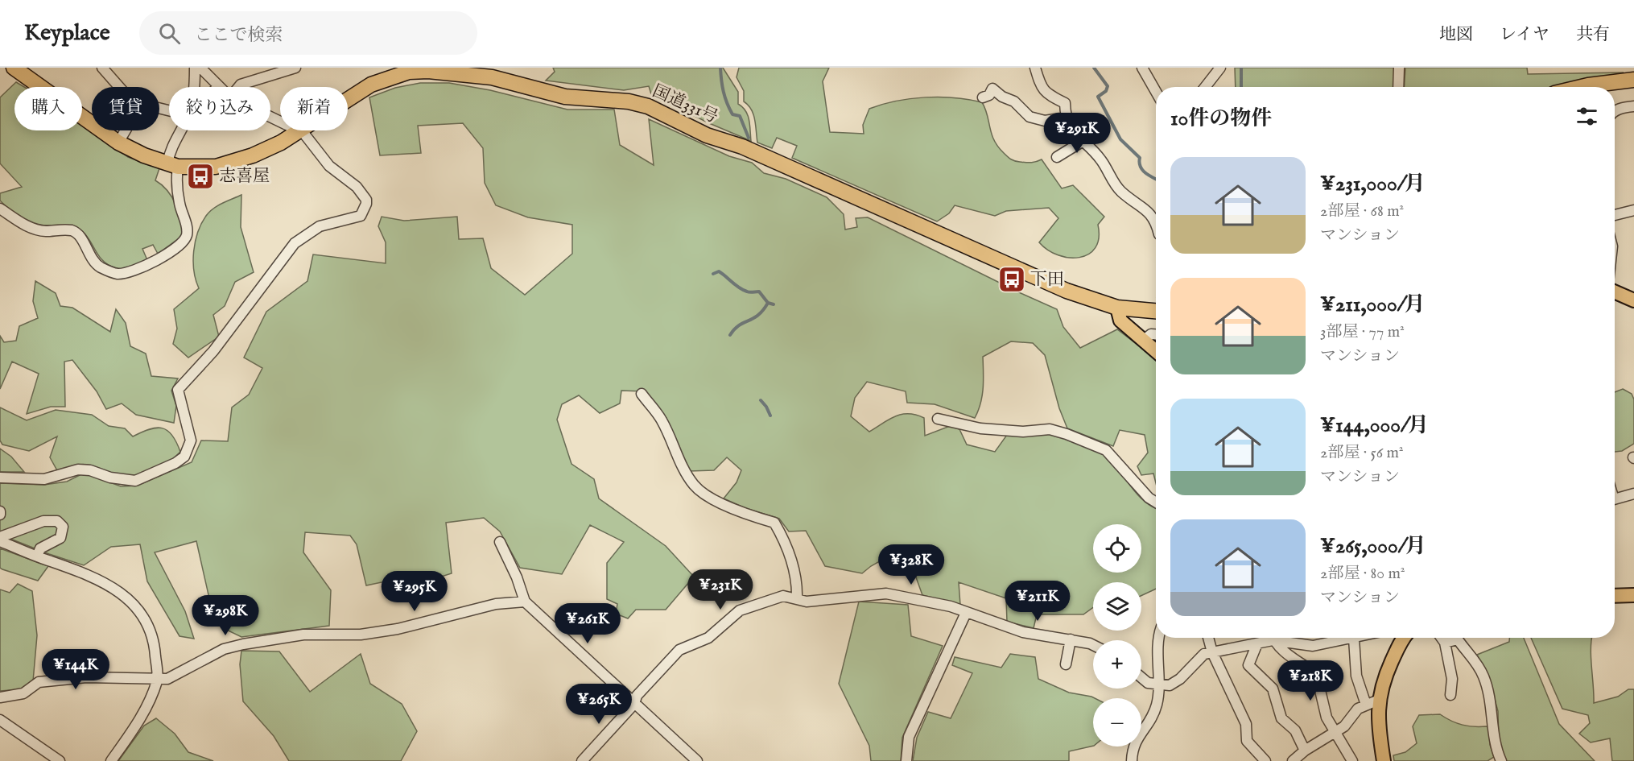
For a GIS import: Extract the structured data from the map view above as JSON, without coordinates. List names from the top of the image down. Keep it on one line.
{"streets":{"highway":["国道331号"]},"places":{"bus stop":["志喜屋","下田"]},"page":{"header":"Keyplace","search":"ここで検索","nav":["地図","レイヤ","共有"],"chip":["購入","賃貸","絞り込み","新着"],"heading":"10件の物件","price":["¥291K","¥328K","¥231K","¥295K","¥211K","¥298K","¥261K","¥144K","¥218K","¥265K"],"list":[{"name":"¥231,000/月","note":"2部屋 · 68 m² · マンション"},{"name":"¥211,000/月","note":"3部屋 · 77 m² · マンション"},{"name":"¥144,000/月","note":"2部屋 · 56 m² · マンション"},{"name":"¥265,000/月","note":"2部屋 · 80 m² · マンション"}],"map_buttons":["+","−"]}}
